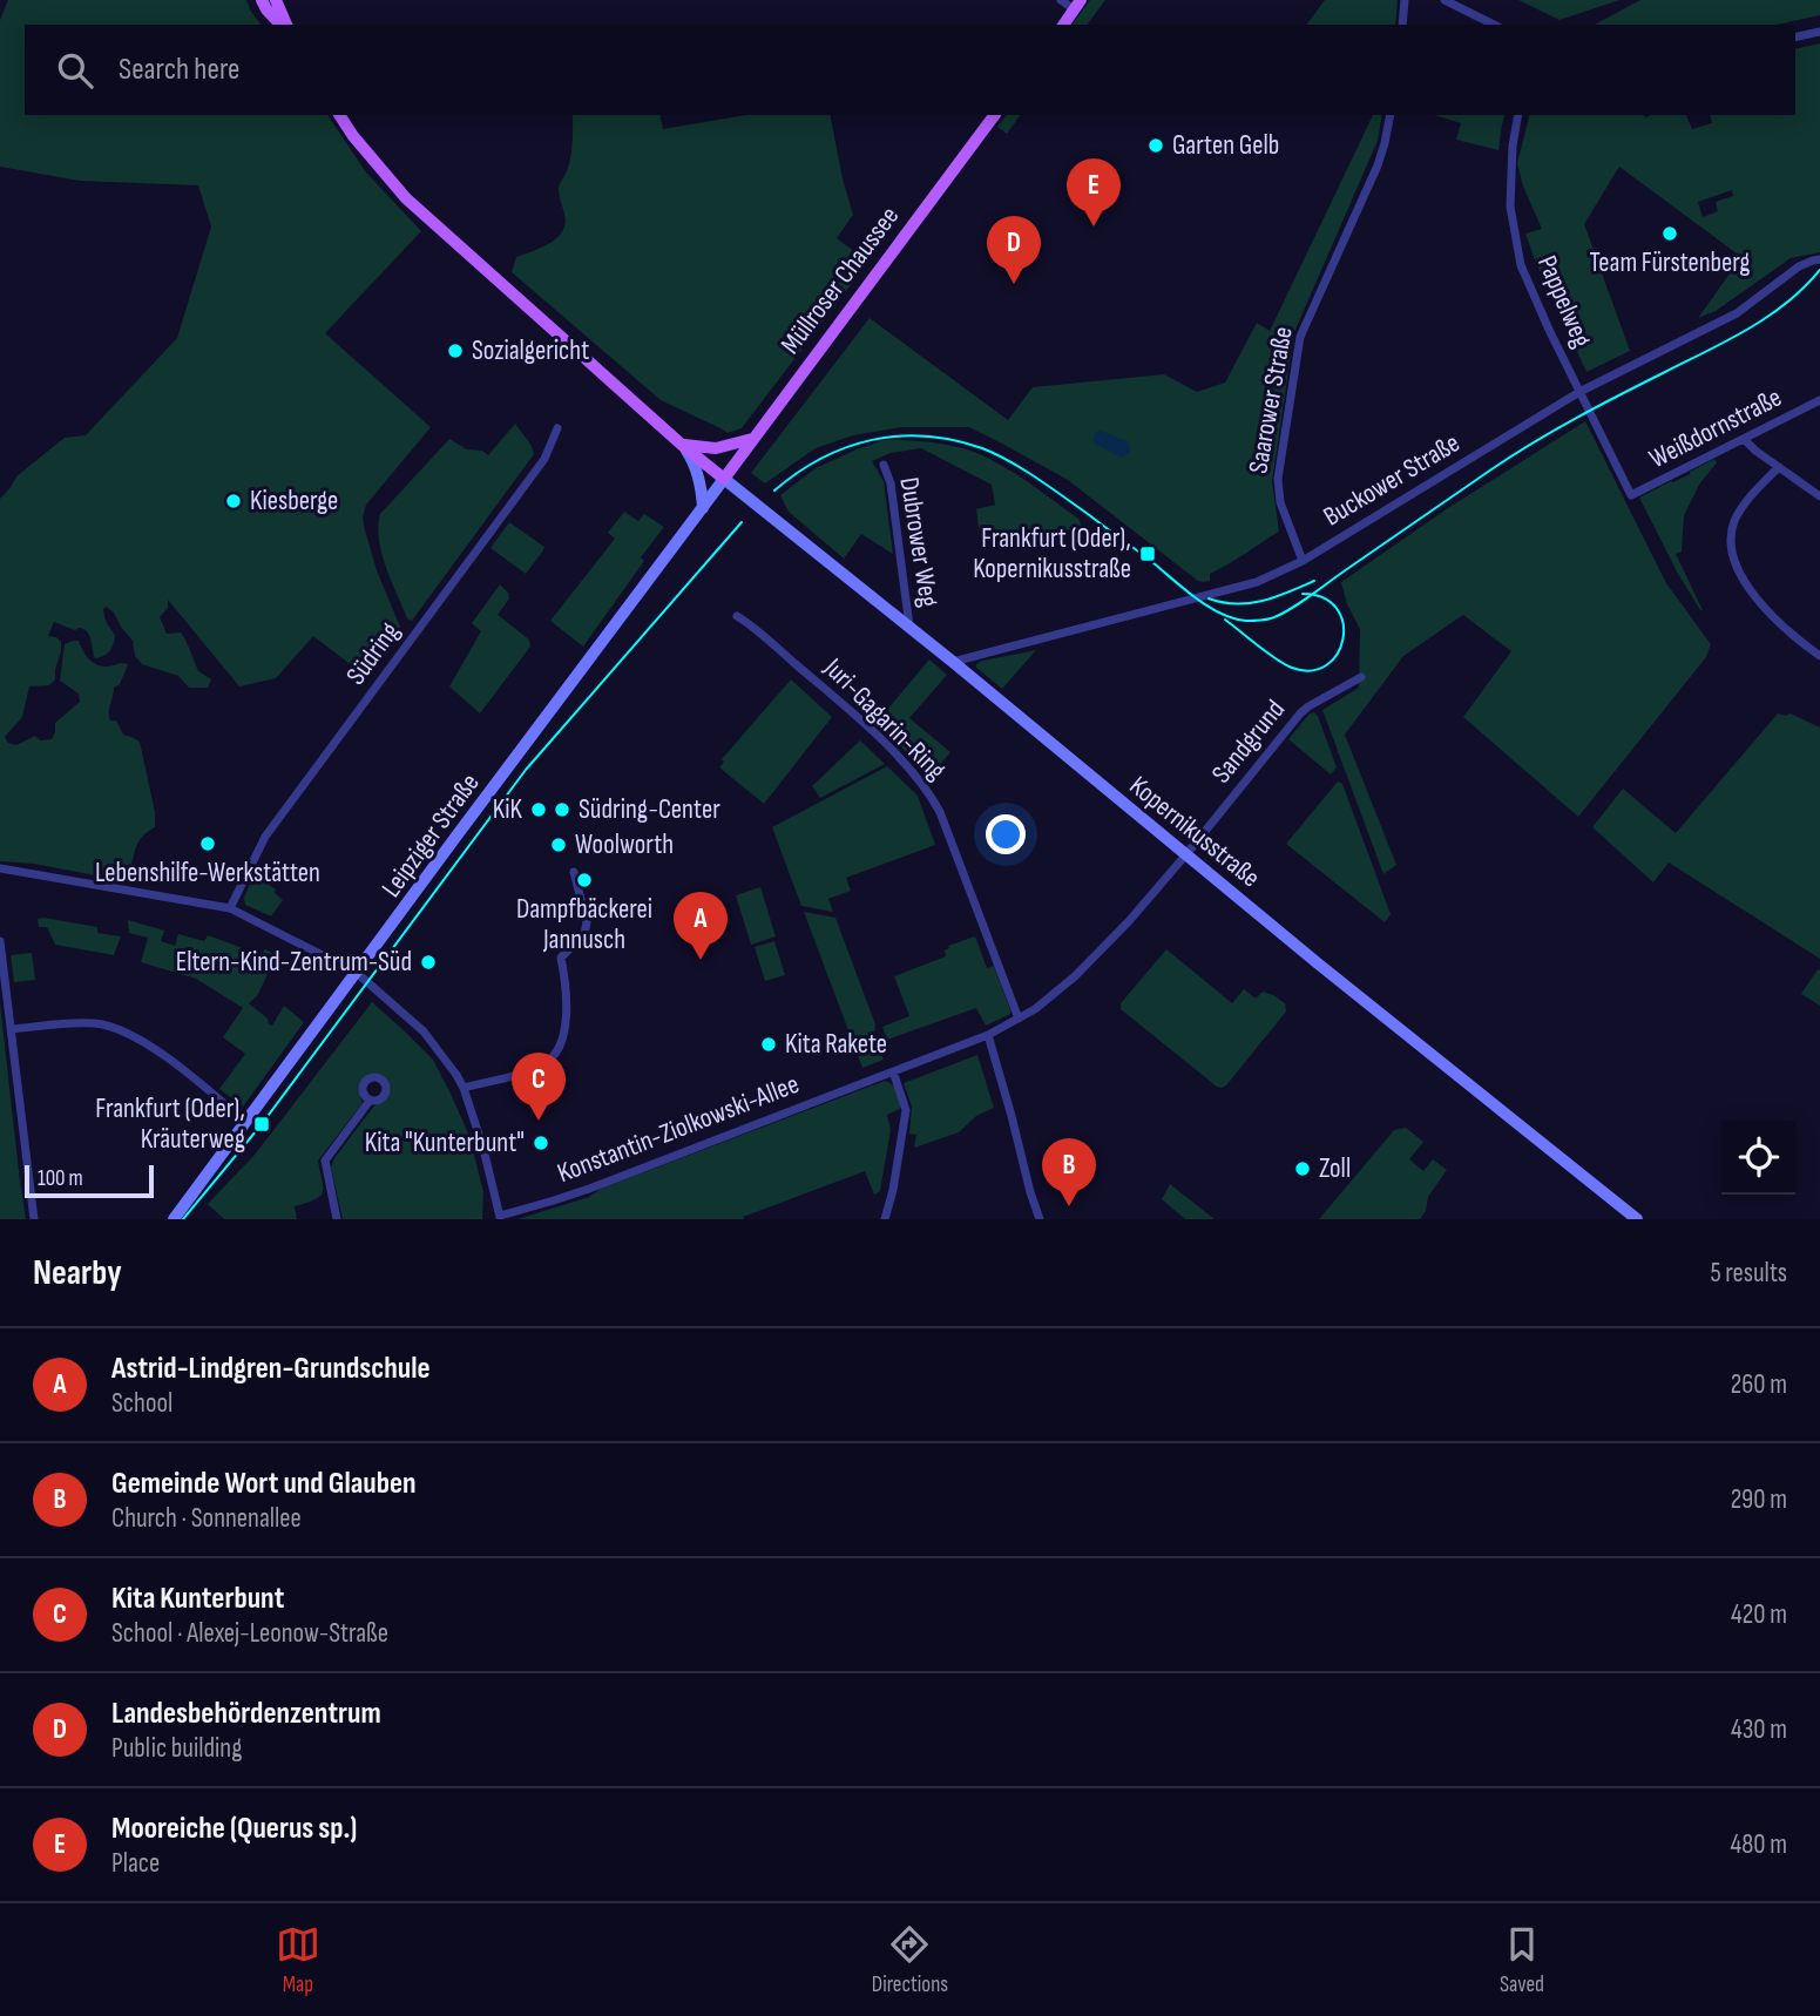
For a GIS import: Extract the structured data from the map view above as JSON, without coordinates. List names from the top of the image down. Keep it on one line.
{"streets":{"main road":["Müllroser Chaussee","Kopernikusstraße","Leipziger Straße"],"street":["Pappelweg","Saarower Straße","Weißdornstraße","Buckower Straße","Dubrower Weg","Südring","Juri-Gagarin-Ring","Sandgrund","Konstantin-Ziolkowski-Allee"]},"crossings":[["Müllroser Chaussee","Kopernikusstraße"],["Müllroser Chaussee","Leipziger Straße"],["Pappelweg","Weißdornstraße"],["Pappelweg","Buckower Straße"],["Saarower Straße","Buckower Straße"],["Buckower Straße","Kopernikusstraße"],["Dubrower Weg","Kopernikusstraße"],["Juri-Gagarin-Ring","Konstantin-Ziolkowski-Allee"],["Sandgrund","Kopernikusstraße"],["Sandgrund","Konstantin-Ziolkowski-Allee"],["Kopernikusstraße","Leipziger Straße"],["Kopernikusstraße","Konstantin-Ziolkowski-Allee"]],"places":{"other":["Garten Gelb","Team Fürstenberg","Sozialgericht","Kiesberge","KiK","Südring-Center","Lebenshilfe-Werkstätten","Woolworth","Dampfbäckerei Jannusch","Eltern-Kind-Zentrum-Süd","Kita Rakete","Kita \"Kunterbunt\"","Zoll"],"transit":["Frankfurt (Oder), Kopernikusstraße","Frankfurt (Oder), Kräuterweg"]},"scale_bar":"100 m","page":{"search":"Search here","pins":["E","D","A","C","B"],"scale":"100 m","heading":["Nearby","5 results"],"list":[{"mark":"A","name":"Astrid-Lindgren-Grundschule","note":"School","value":"260 m"},{"mark":"B","name":"Gemeinde Wort und Glauben","note":"Church · Sonnenallee","value":"290 m"},{"mark":"C","name":"Kita Kunterbunt","note":"School · Alexej-Leonow-Straße","value":"420 m"},{"mark":"D","name":"Landesbehördenzentrum","note":"Public building","value":"430 m"},{"mark":"E","name":"Mooreiche (Querus sp.)","note":"Place","value":"480 m"}],"nav":["Map","Directions","Saved"]}}
